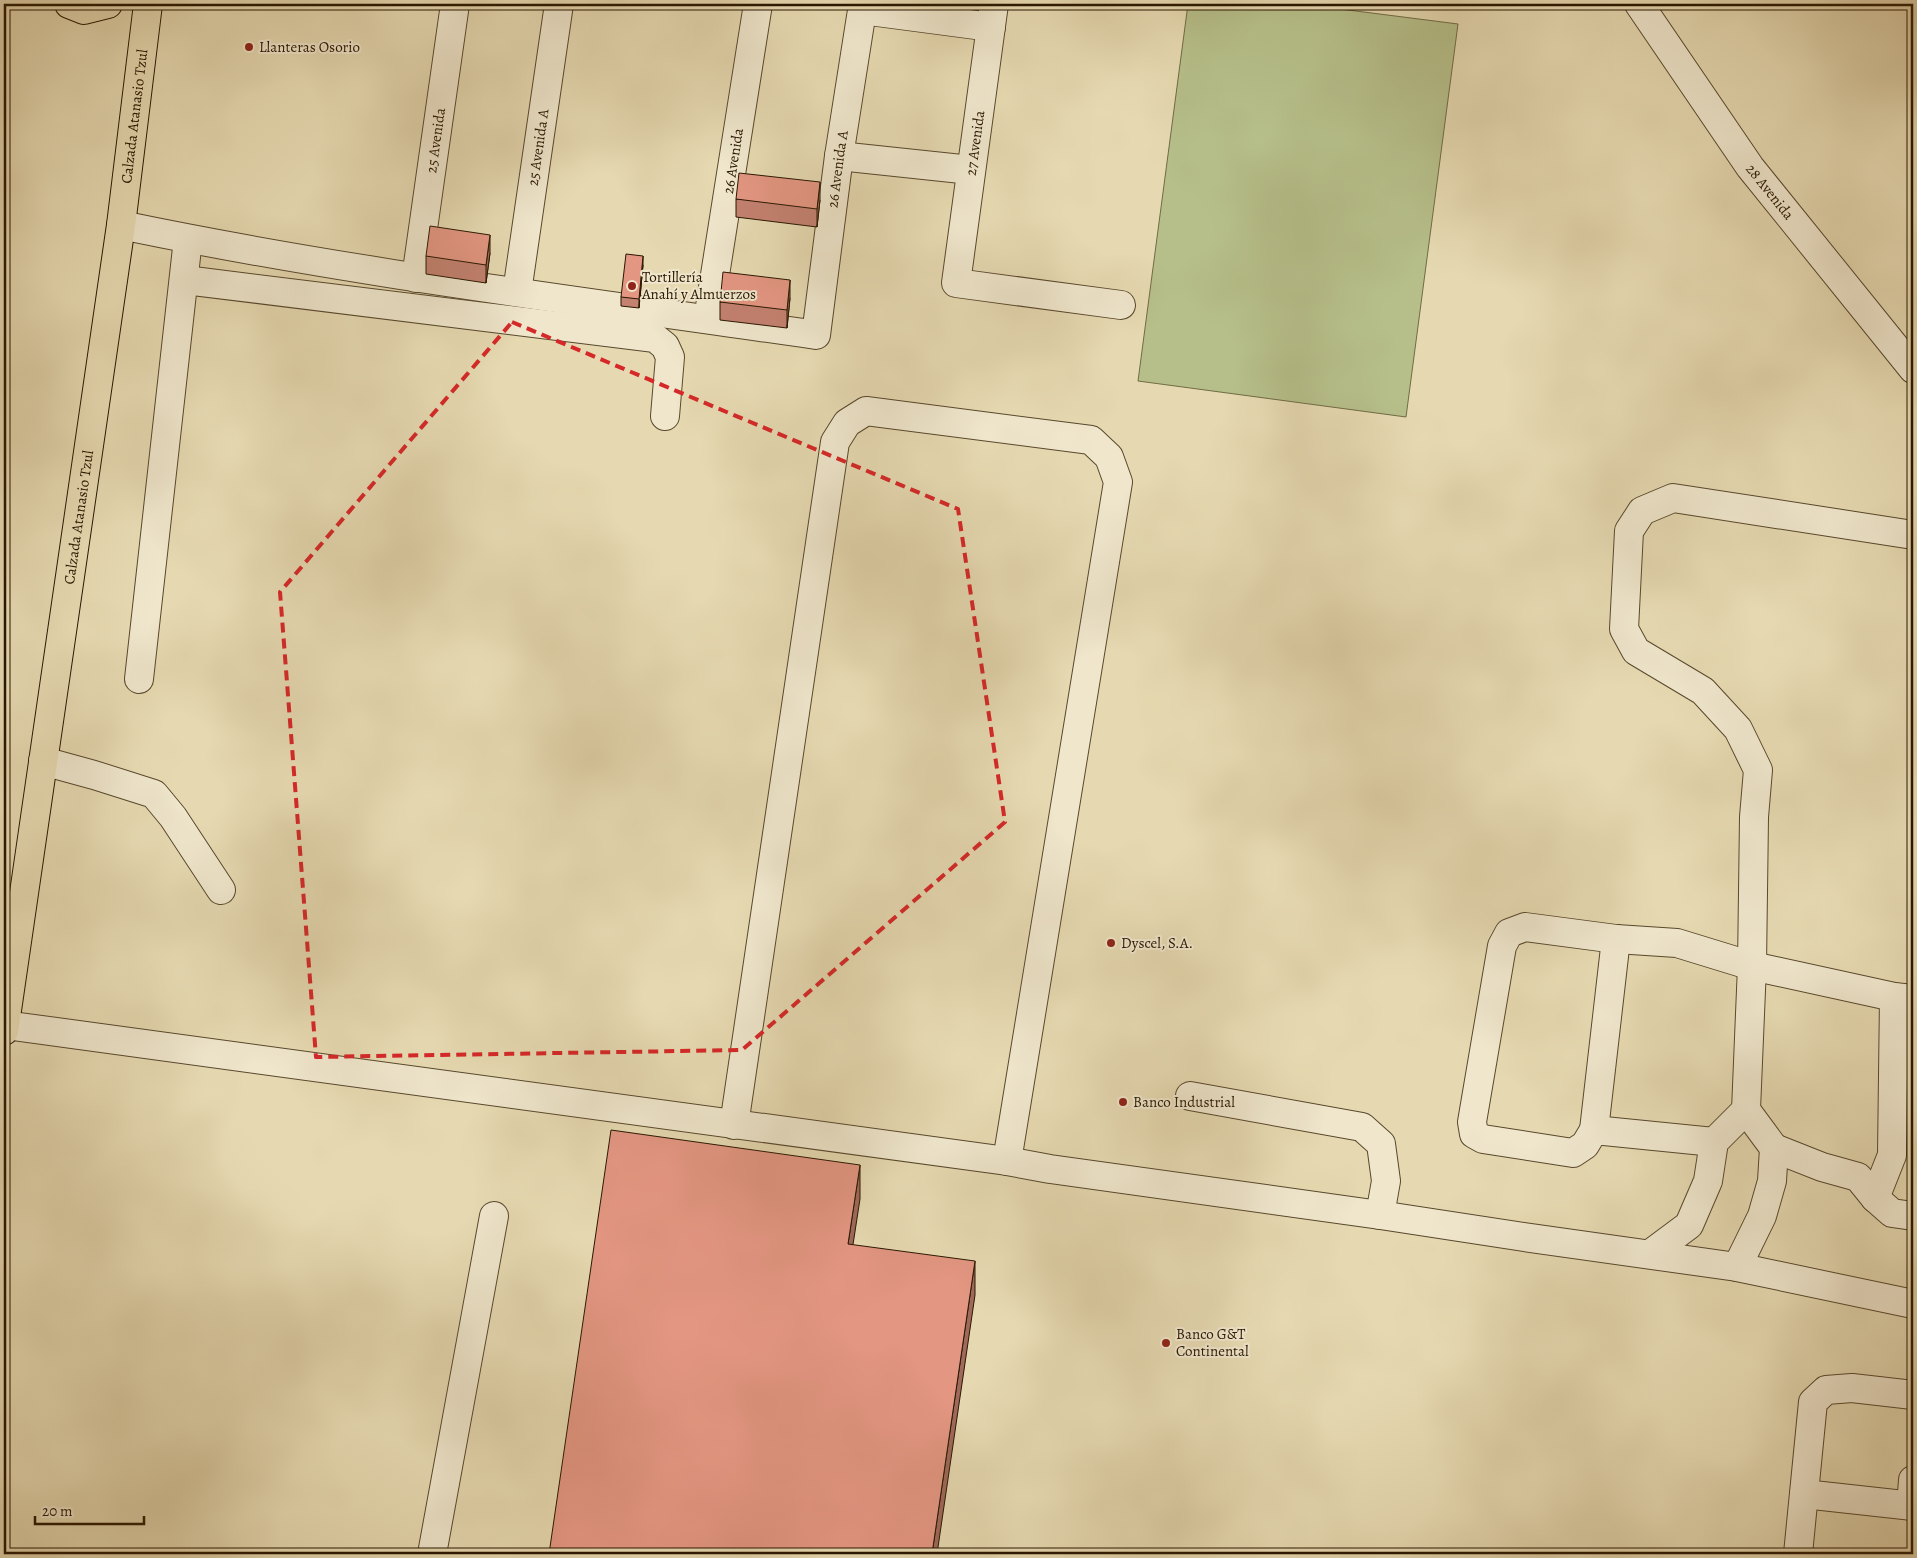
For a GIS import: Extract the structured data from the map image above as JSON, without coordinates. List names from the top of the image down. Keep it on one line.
{"streets":{"main road":["Calzada Atanasio Tzul"],"street":["25 Avenida","27 Avenida","25 Avenida A","26 Avenida","26 Avenida A","28 Avenida"]},"crossings":[["26 Avenida","26 Avenida A"]],"places":["Llanteras Osorio","Tortillería Anahí y Almuerzos","Dyscel, S.A.","Banco Industrial","Banco G&T Continental"],"scale_bar":"20 m"}
